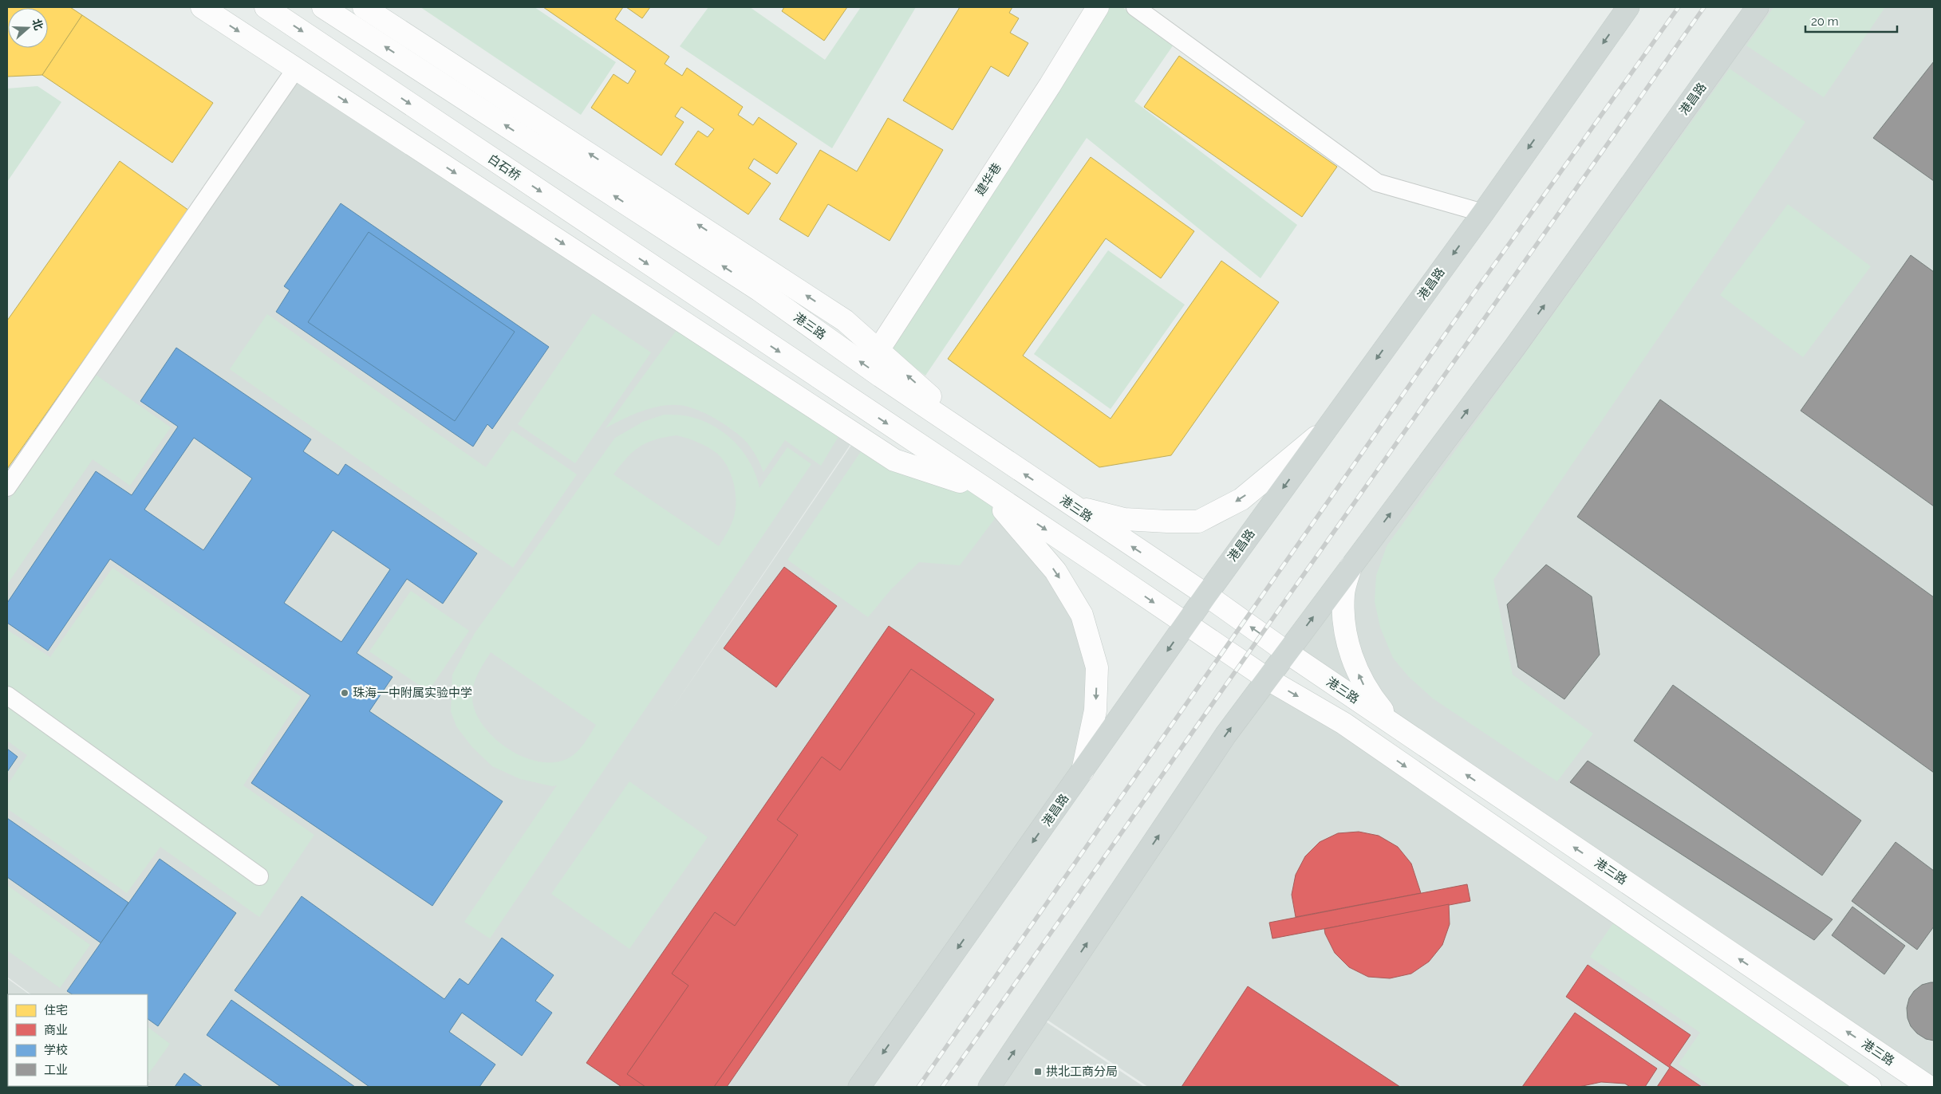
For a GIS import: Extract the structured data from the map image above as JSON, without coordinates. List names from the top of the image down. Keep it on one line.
{"streets":{"main road":["港昌路","白石桥","建华巷","港三路"]},"crossings":[["港昌路","白石桥"],["港昌路","港三路"]],"places":{"other":["珠海一中附属实验中学"],"transit":["拱北工商分局"]},"legend":["住宅","商业","学校","工业"],"scale_bar":"20 m","north":"right"}
